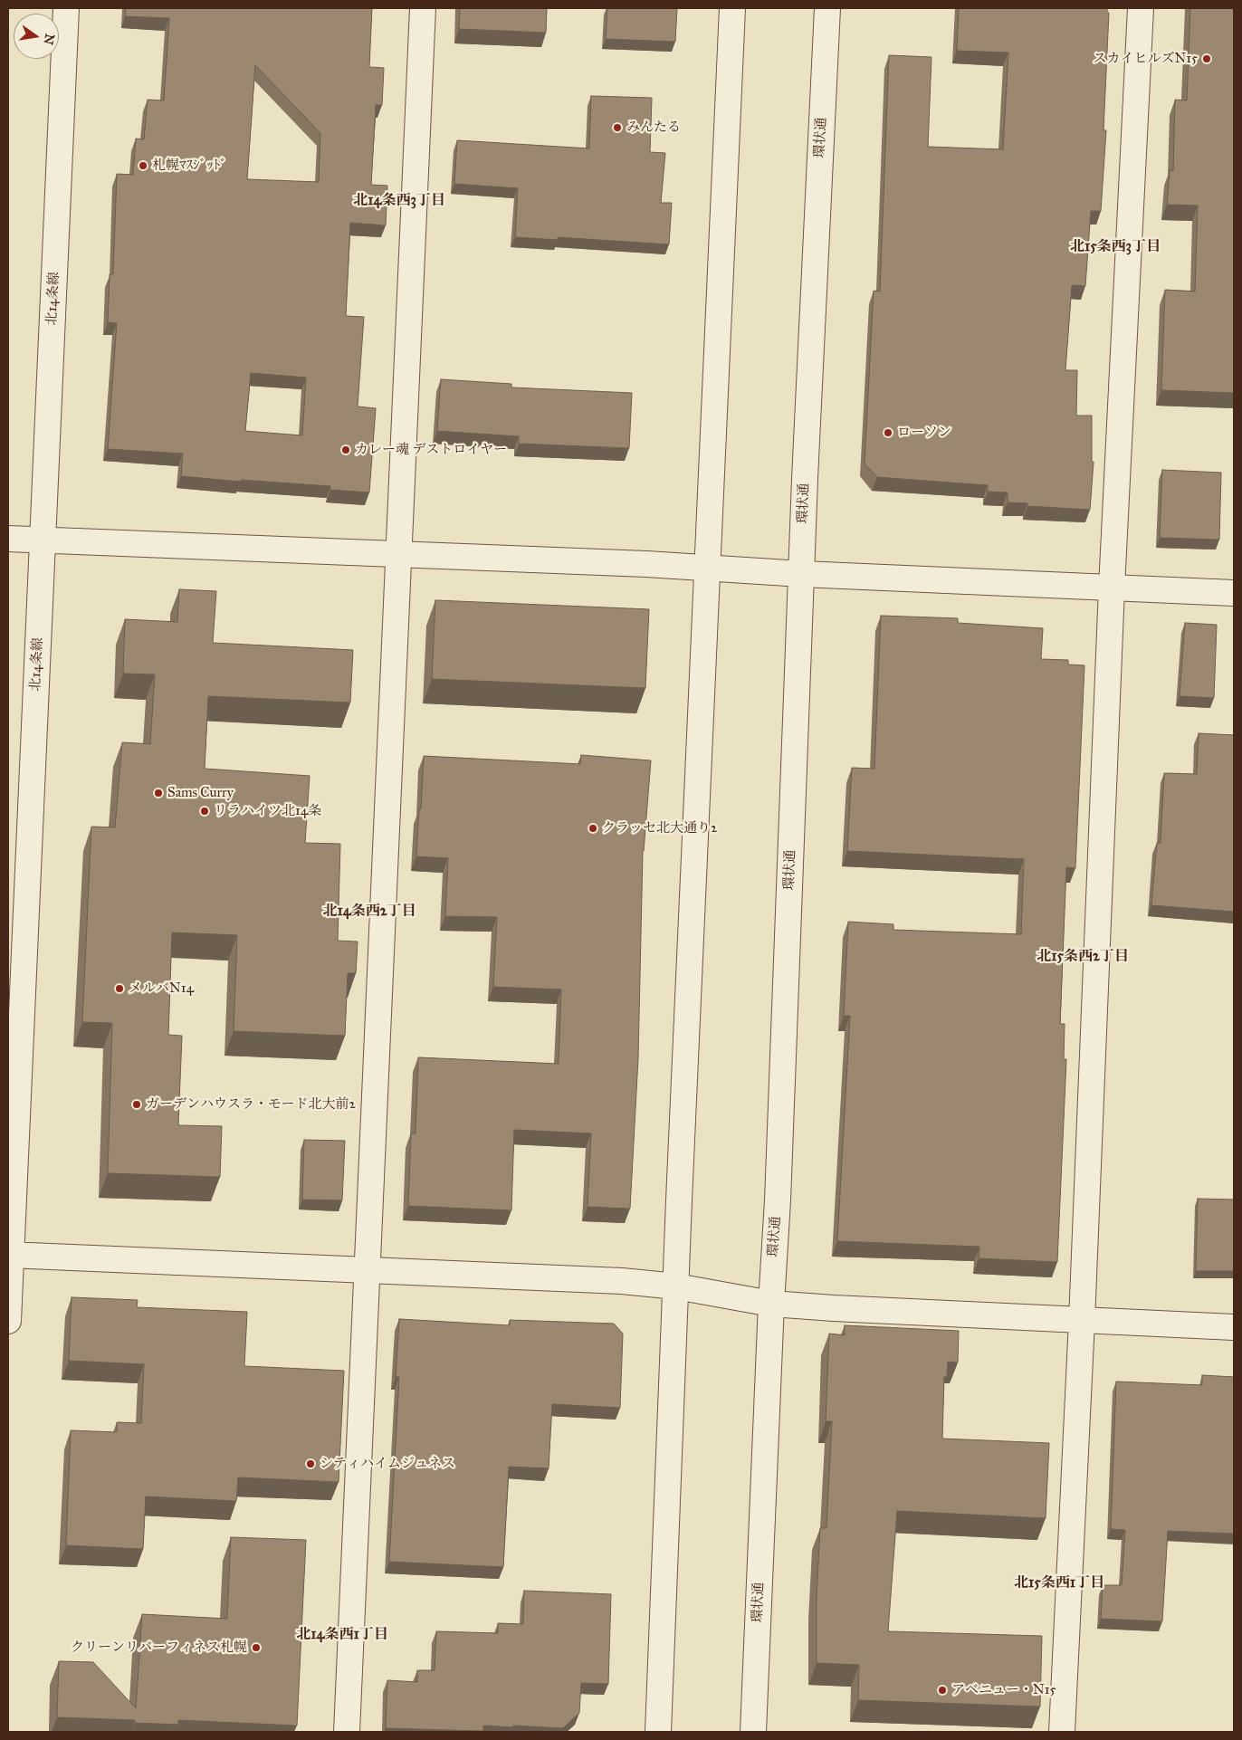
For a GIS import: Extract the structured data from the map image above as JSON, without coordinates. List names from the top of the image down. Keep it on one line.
{"streets":{"street":["環状通","北14条線"]},"districts":["北14条西3丁目","北15条西3丁目","北14条西2丁目","北15条西2丁目","北15条西1丁目","北14条西1丁目"],"places":["スカイヒルズN15","みんたる","札幌ﾏｽｼﾞｯﾄﾞ","ローソン","カレー魂 デストロイヤー","Sams Curry","リラハイツ北14条","クラッセ北大通り2","メルバN14","ガーデンハウスラ・モード北大前2","シティハイムジュネス","クリーンリバーフィネス札幌","アベニュー・N15"],"north":"right"}
